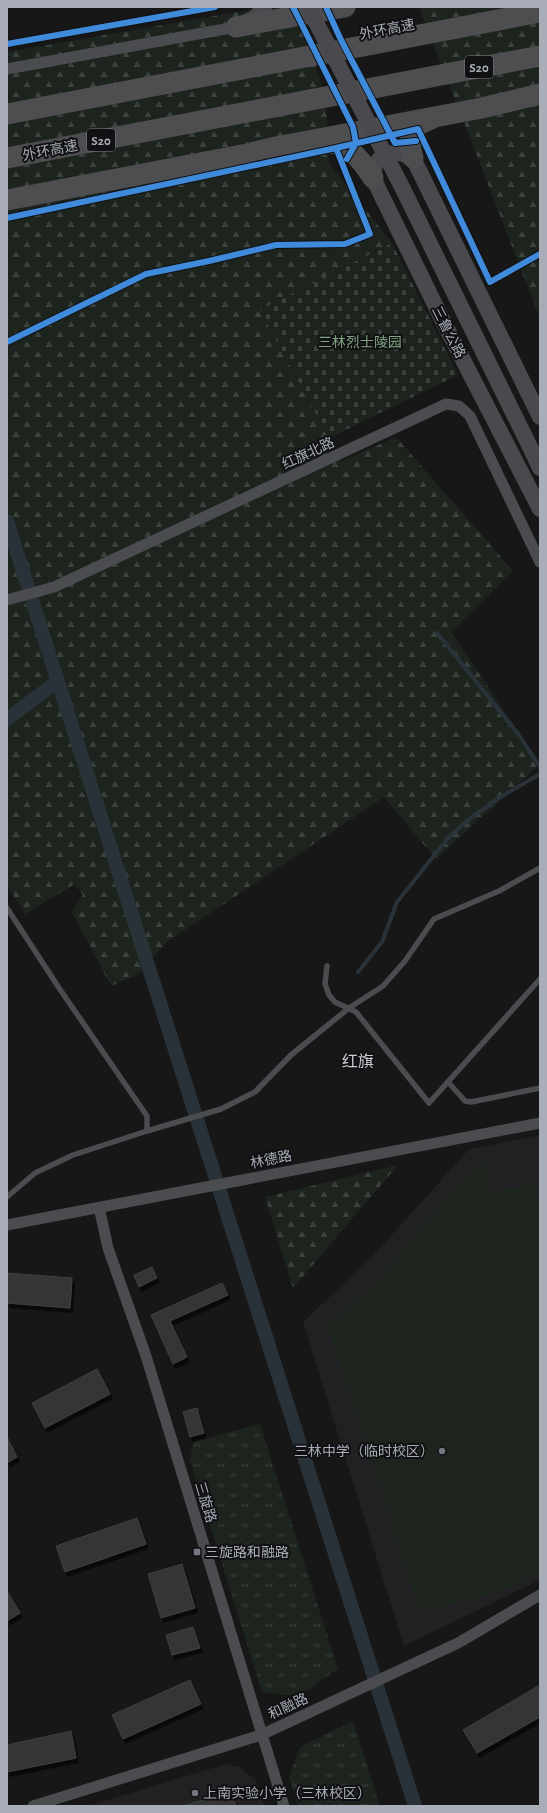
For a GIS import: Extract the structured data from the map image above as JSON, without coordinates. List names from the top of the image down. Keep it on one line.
{"streets":{"highway":["外环高速","S20"],"main road":["三鲁公路"],"street":["红旗北路","林德路","三旋路","和融路"]},"crossings":[["林德路","三旋路"],["三旋路","和融路"]],"districts":["红旗"],"parks":["三林烈士陵园"],"places":{"other":["三林中学（临时校区）","上南实验小学（三林校区）"],"transit":["三旋路和融路"]}}
